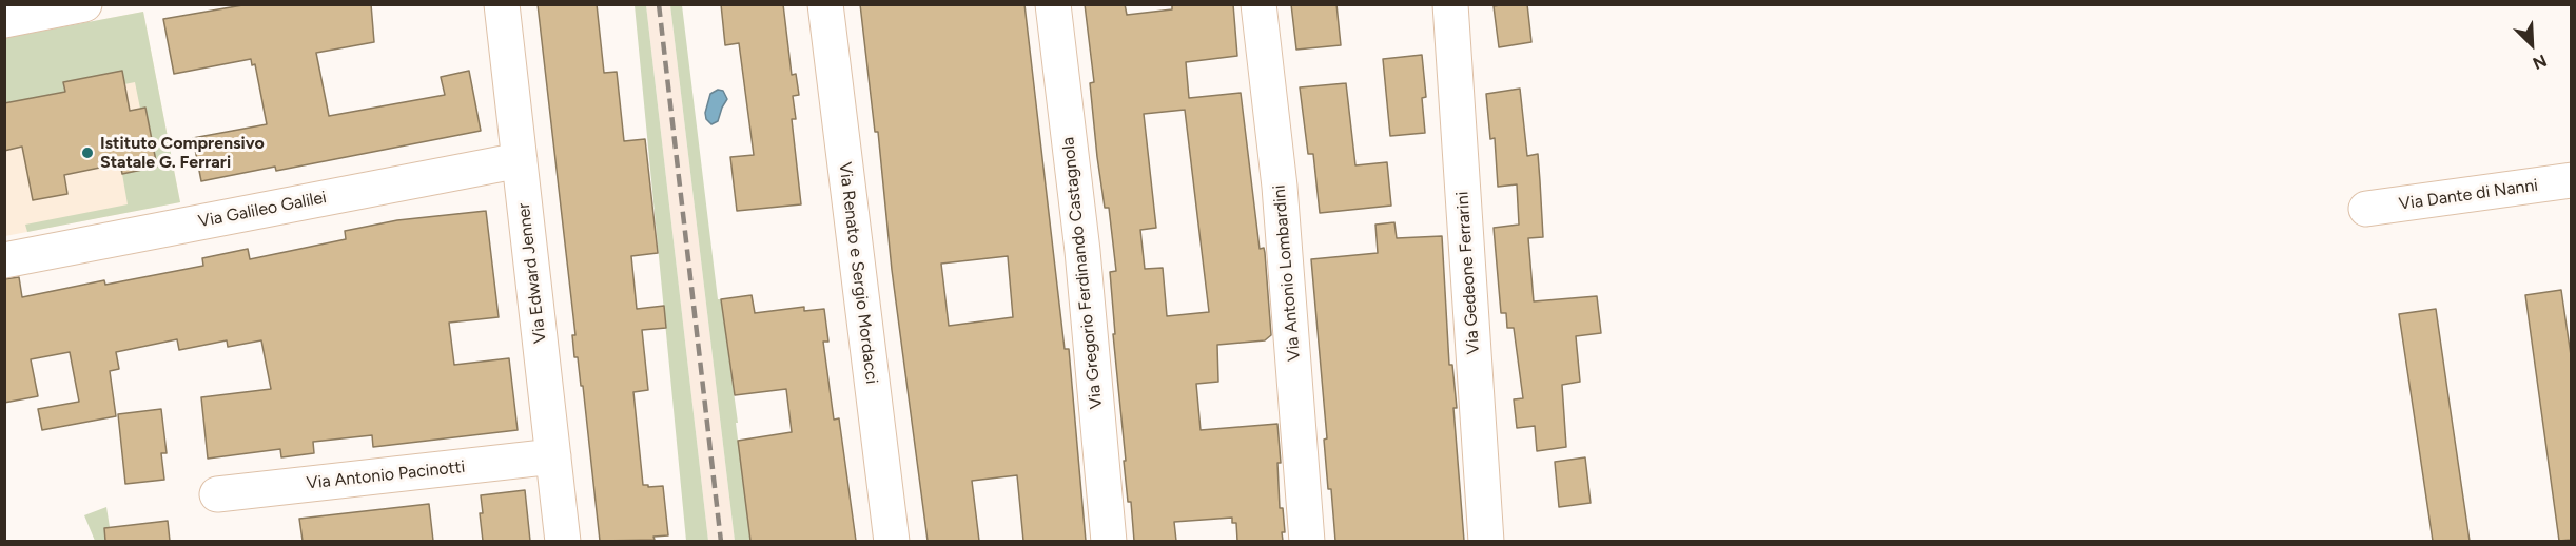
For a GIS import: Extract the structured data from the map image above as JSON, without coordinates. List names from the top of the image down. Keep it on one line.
{"streets":{"street":["Via Dante di Nanni","Via Galileo Galilei","Via Edward Jenner","Via Renato e Sergio Mordacci","Via Gregorio Ferdinando Castagnola","Via Antonio Lombardini","Via Gedeone Ferrarini","Via Antonio Pacinotti"]},"crossings":[["Via Galileo Galilei","Via Edward Jenner"],["Via Edward Jenner","Via Antonio Pacinotti"]],"places":["Istituto Comprensivo Statale G. Ferrari"],"north":"bottom right"}
